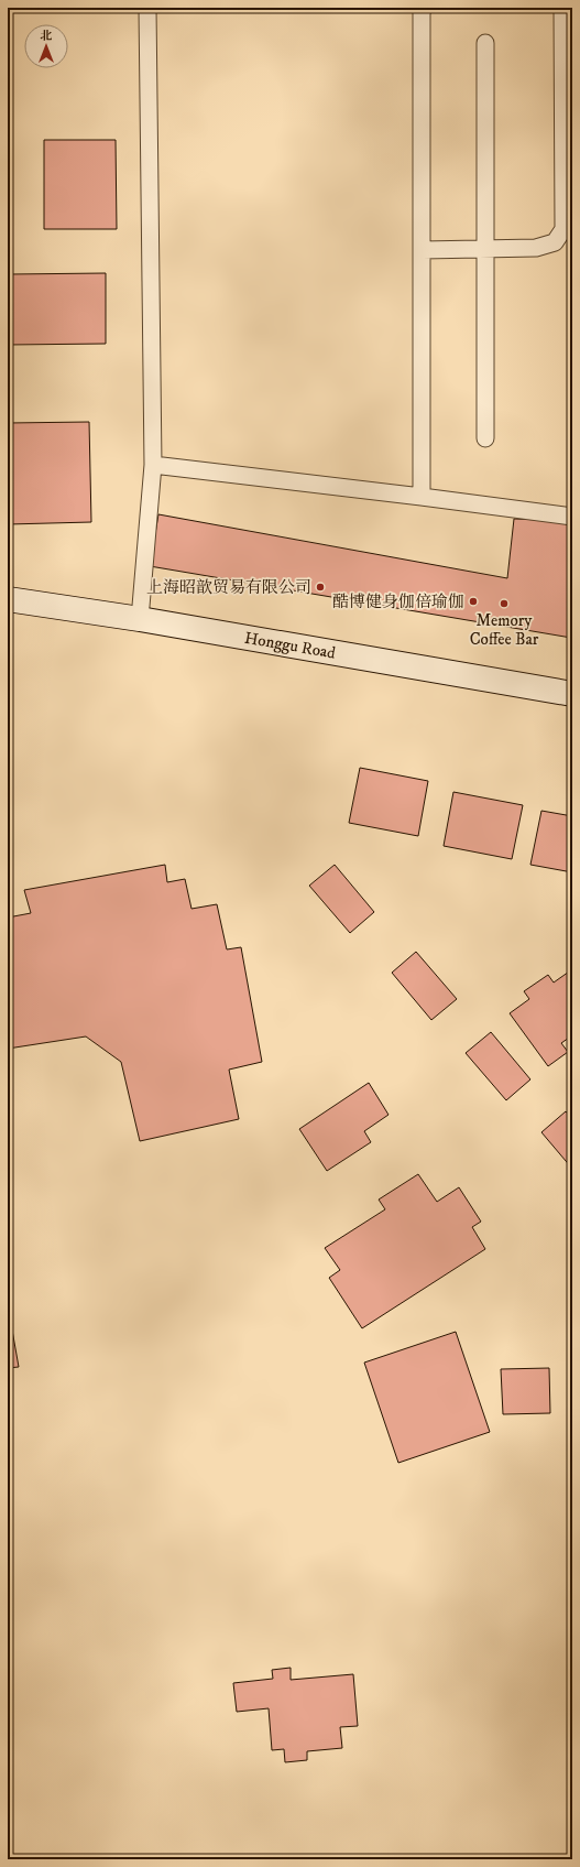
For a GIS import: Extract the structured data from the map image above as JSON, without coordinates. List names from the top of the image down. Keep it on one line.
{"streets":{"street":["Honggu Road"]},"places":["上海昭歆贸易有限公司","酷博健身伽倍瑜伽","Memory Coffee Bar"],"north":"top"}
